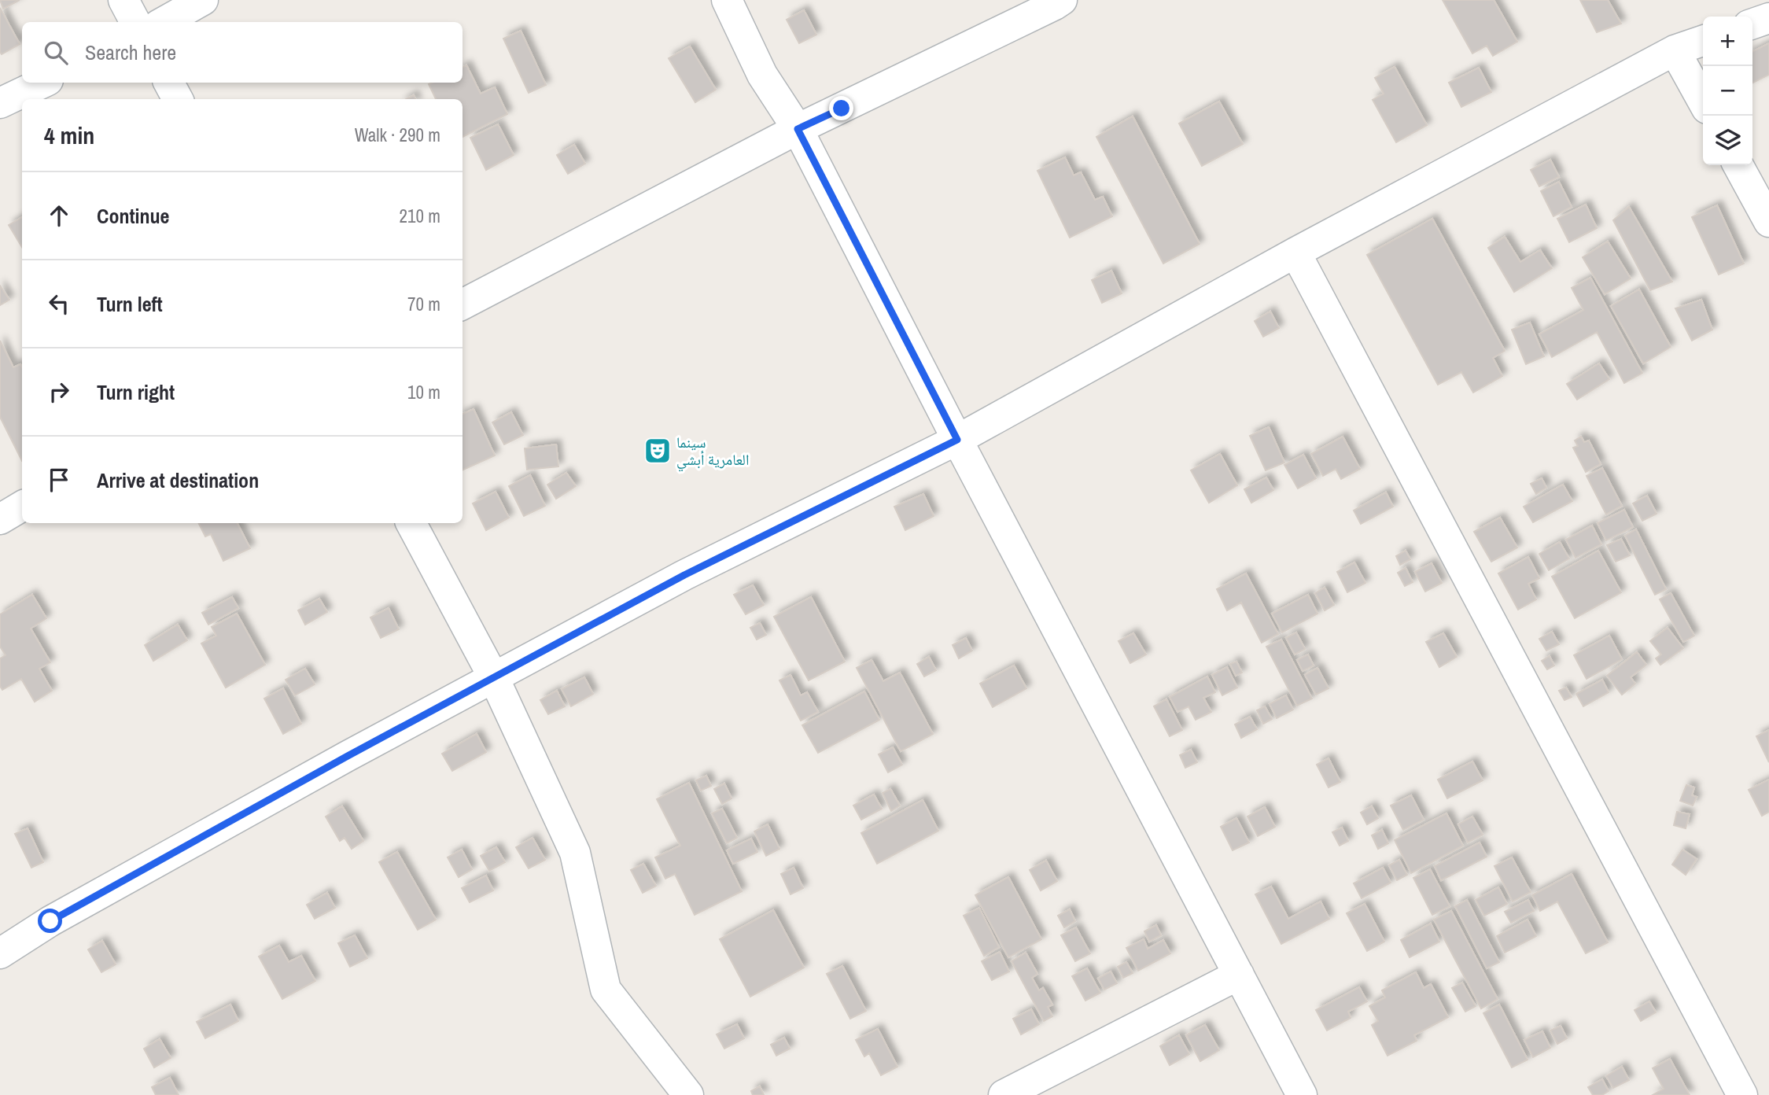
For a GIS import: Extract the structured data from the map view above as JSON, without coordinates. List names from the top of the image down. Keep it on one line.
{"places":{"theatre":["سينما العامرية أبشي"]},"page":{"map_buttons":["+","−"],"search":"Search here","heading":["4 min","Walk · 290 m"],"list":[["Continue","210 m"],["Turn left","70 m"],["Turn right","10 m"],"Arrive at destination"]}}
